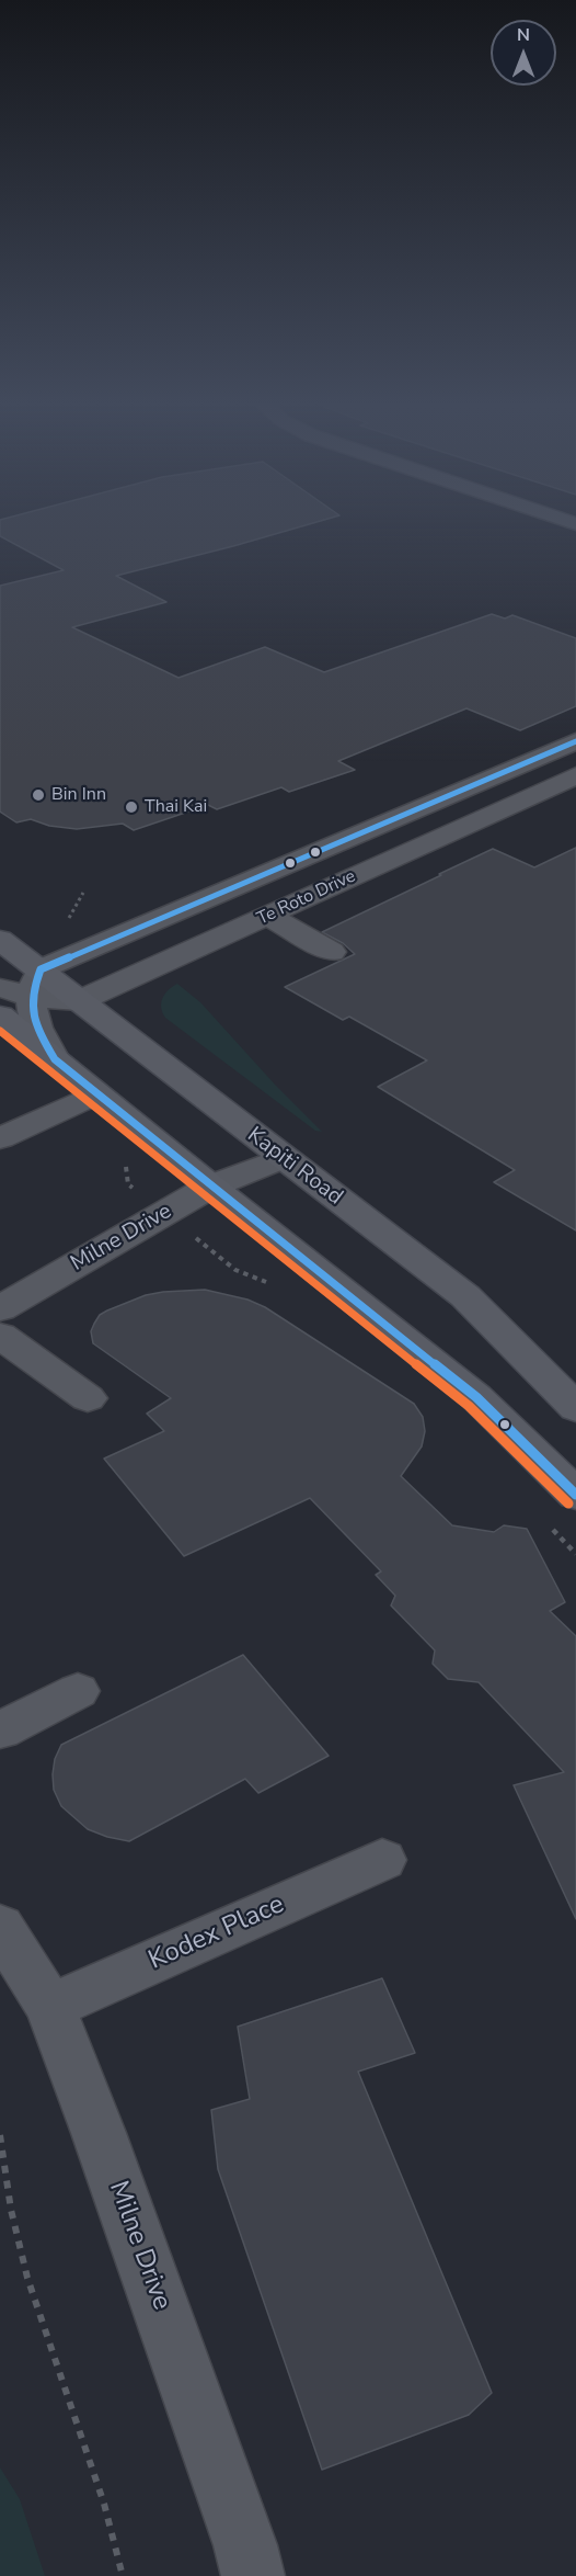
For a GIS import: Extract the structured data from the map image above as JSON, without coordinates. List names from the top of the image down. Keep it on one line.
{"streets":{"main road":["Kapiti Road"],"street":["Te Roto Drive","Milne Drive","Kodex Place"]},"crossings":[["Te Roto Drive","Kapiti Road"],["Kapiti Road","Milne Drive"],["Milne Drive","Kodex Place"]],"places":["Bin Inn","Thai Kai"],"north":"top"}
